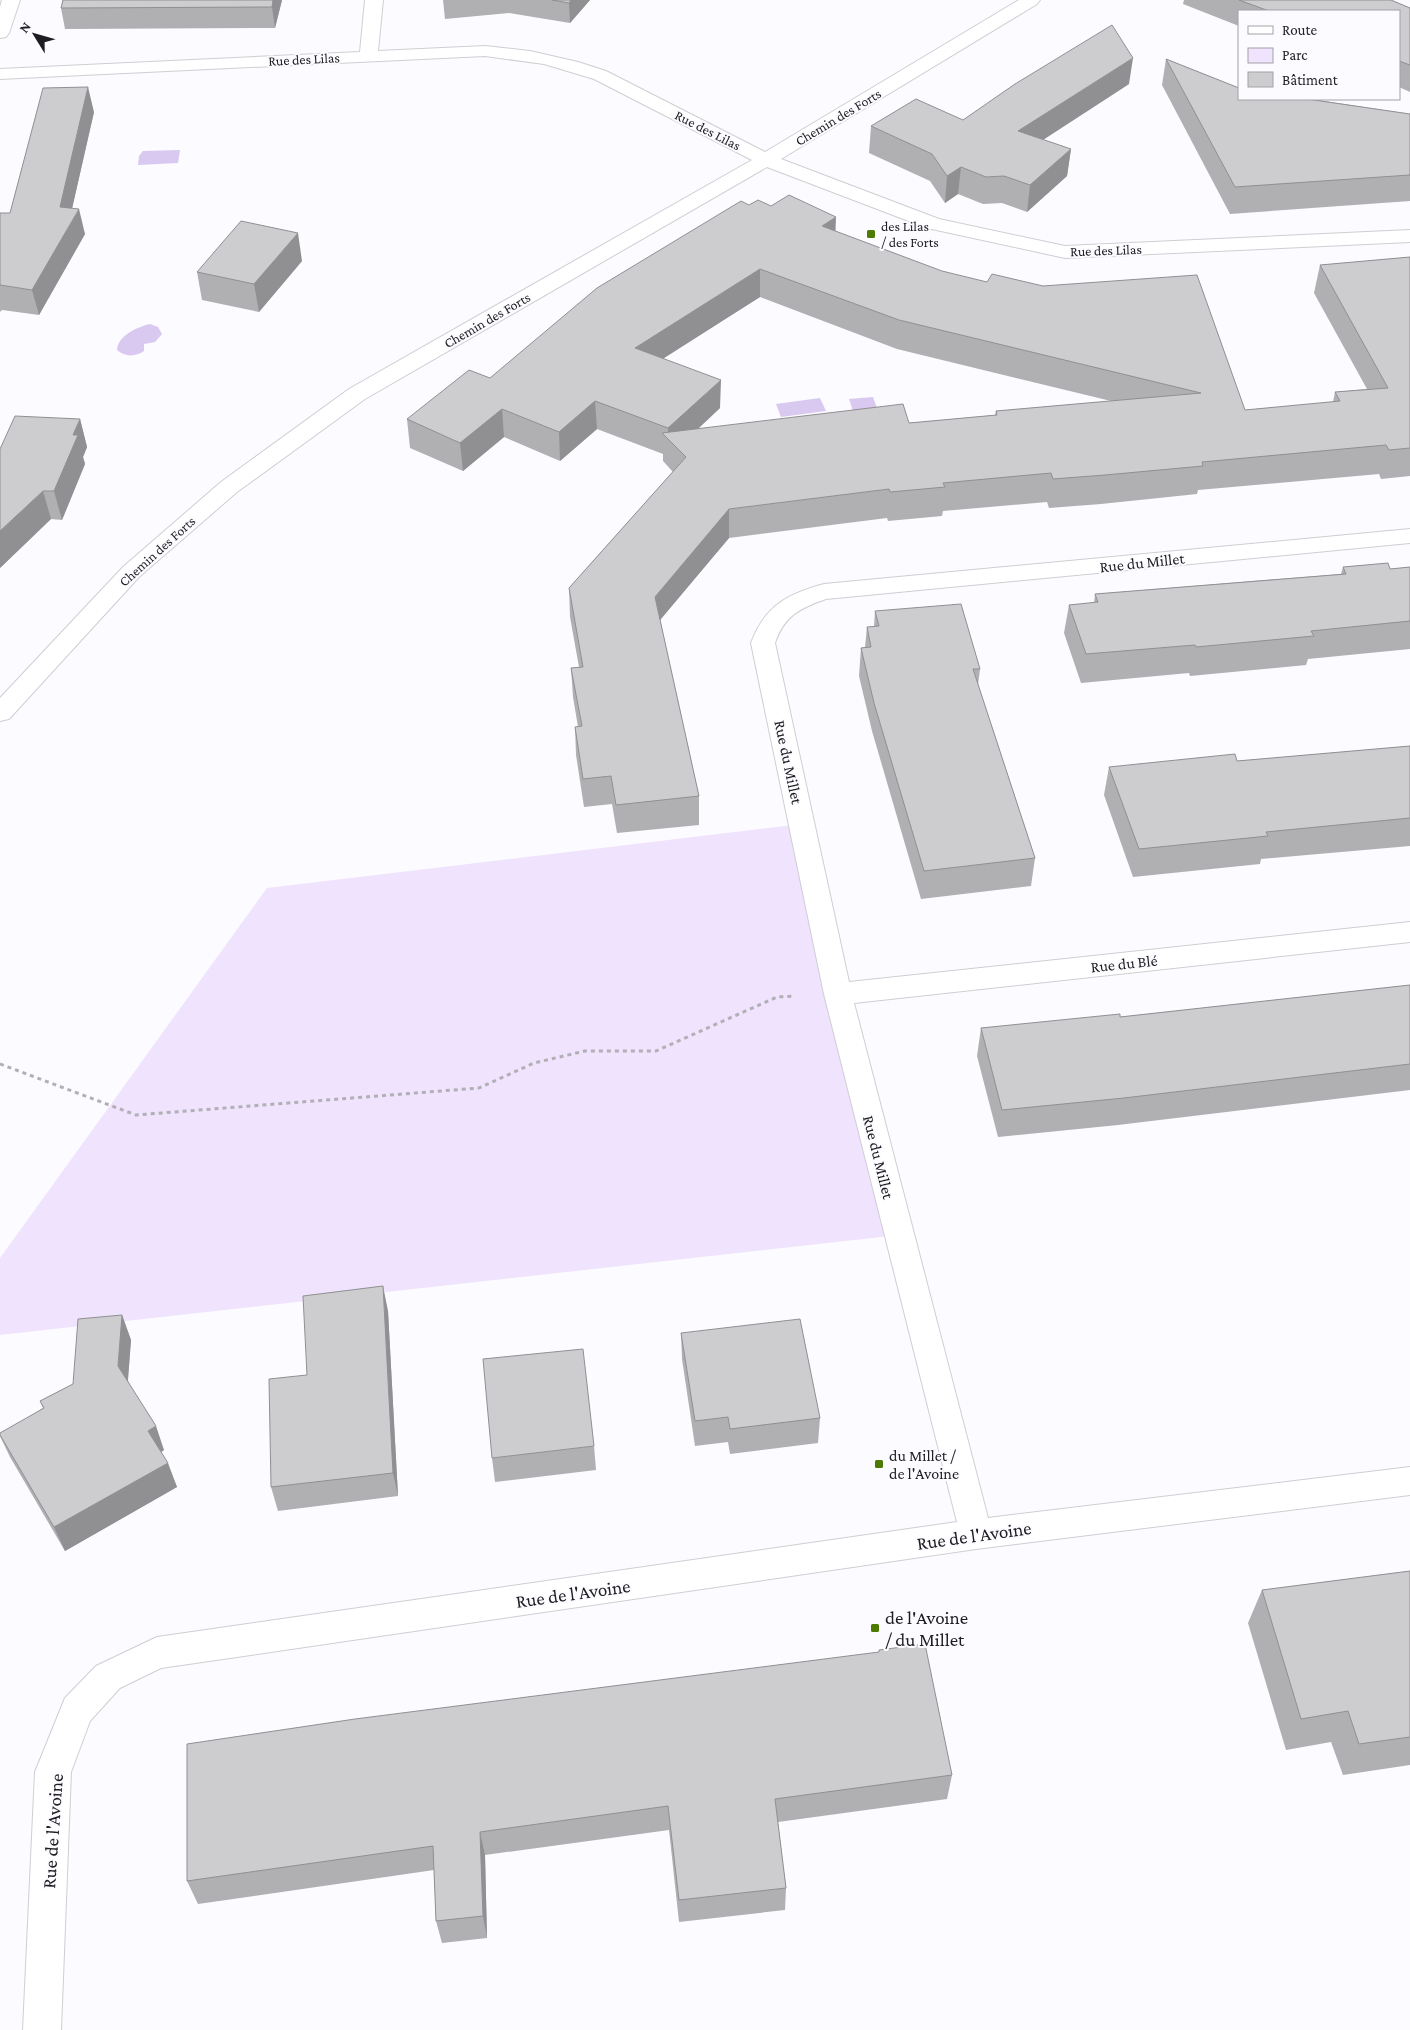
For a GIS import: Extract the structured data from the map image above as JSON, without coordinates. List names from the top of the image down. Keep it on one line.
{"streets":{"street":["Rue des Lilas","Chemin des Forts","Rue du Millet","Rue du Blé","Rue de l'Avoine"]},"crossings":[["Rue des Lilas","Chemin des Forts"],["Rue du Millet","Rue du Blé"],["Rue du Millet","Rue de l'Avoine"]],"places":{"transit":["des Lilas / des Forts","du Millet / de l'Avoine","de l'Avoine / du Millet"]},"legend":["Route","Parc","Bâtiment"],"north":"top left"}
